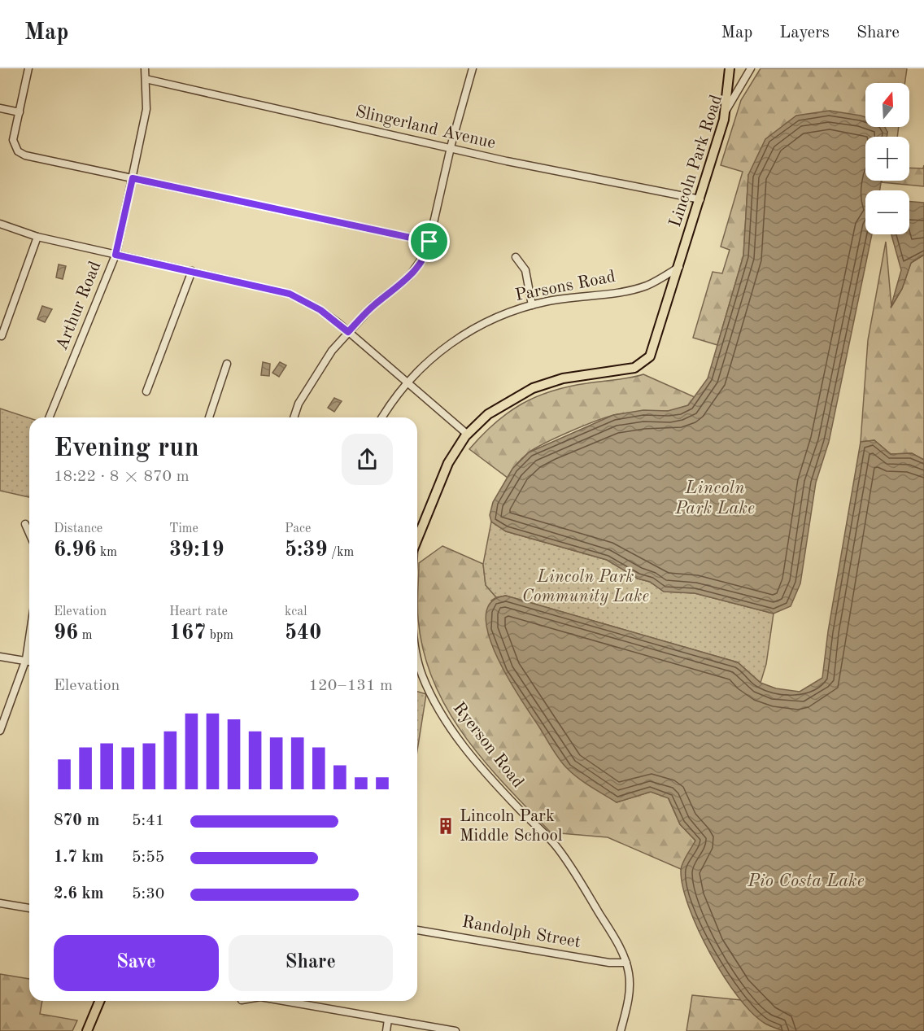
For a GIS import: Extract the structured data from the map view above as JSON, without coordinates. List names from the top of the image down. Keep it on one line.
{"streets":{"main road":["Lincoln Park Road","Ryerson Road"],"street":["Slingerland Avenue","Parsons Road","Arthur Road","Randolph Street"]},"crossings":[["Slingerland Avenue","Lincoln Park Road"],["Slingerland Avenue","Arthur Road"],["Lincoln Park Road","Parsons Road"],["Lincoln Park Road","Ryerson Road"],["Parsons Road","Ryerson Road"],["Ryerson Road","Randolph Street"]],"water":["Lincoln Park Lake","Pio Costa Lake"],"parks":["Lincoln Park Community Lake"],"places":{"building":["Lincoln Park Middle School"]},"north":"top","page":{"header":"Map","nav":["Map","Layers","Share"],"map_buttons":["+","−"],"heading":["Evening run","18:22 · 8 × 870 m"],"stats":[["Distance","6.96 km"],["Time","39:19"],["Pace","5:39 /km"],["Elevation","96 m"],["Heart rate","167 bpm"],["kcal","540"]],"chart":["Elevation","120–131 m"],"list":[{"name":"870 m","note":"5:41"},{"name":"1.7 km","note":"5:55"},{"name":"2.6 km","note":"5:30"}],"buttons":["Save","Share"]}}
